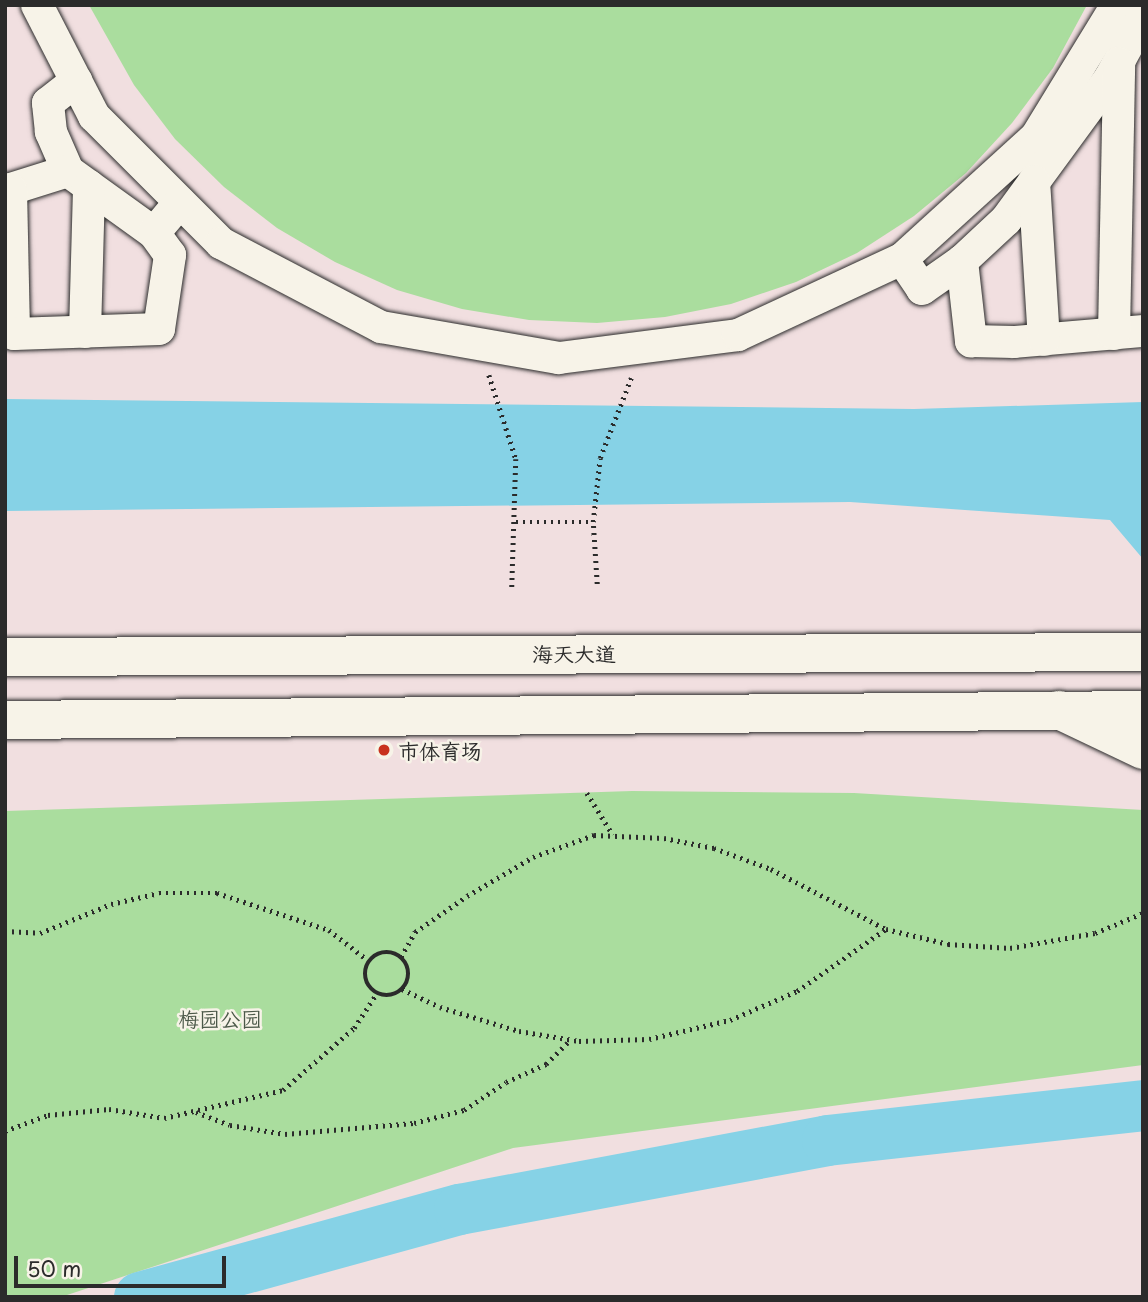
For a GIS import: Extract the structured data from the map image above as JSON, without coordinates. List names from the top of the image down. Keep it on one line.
{"streets":{"main road":["海天大道"]},"parks":["梅园公园"],"places":["市体育场"],"scale_bar":"50 m"}
